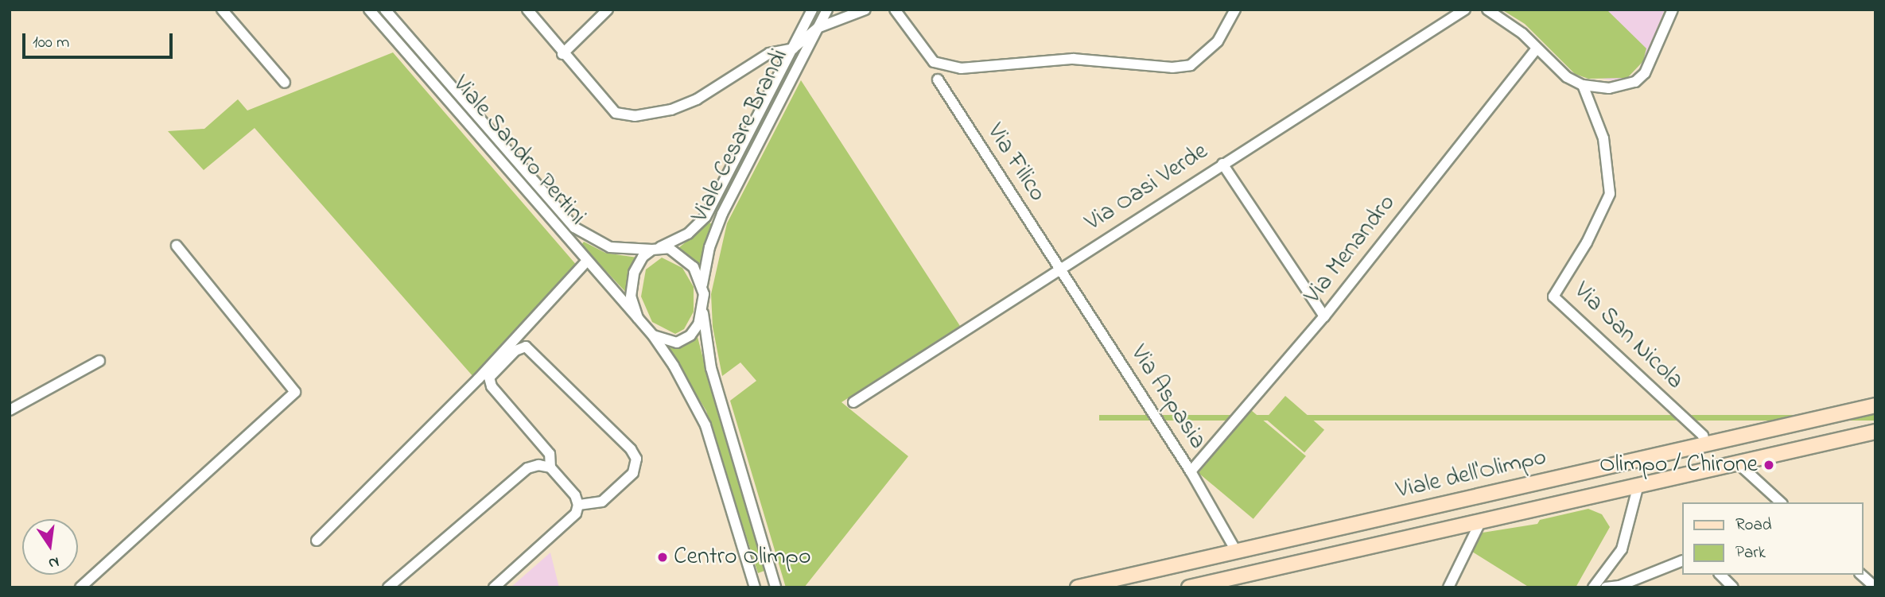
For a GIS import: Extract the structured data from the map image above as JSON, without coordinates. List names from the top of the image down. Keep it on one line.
{"streets":{"street":["Viale Cesare Brandi","Viale Sandro Pertini","Via Filico","Via Oasi Verde","Via Menandro","Via San Nicola","Via Aspasia","Viale dell'Olimpo"]},"crossings":[["Viale Cesare Brandi","Viale Sandro Pertini"],["Via Filico","Via Oasi Verde"],["Via Filico","Via Aspasia"],["Via Oasi Verde","Via Aspasia"],["Via Menandro","Via Aspasia"],["Via San Nicola","Viale dell'Olimpo"],["Via Aspasia","Viale dell'Olimpo"]],"places":["Olimpo / Chirone","Centro Olimpo"],"legend":["Road","Park"],"scale_bar":"100 m","north":"bottom"}
